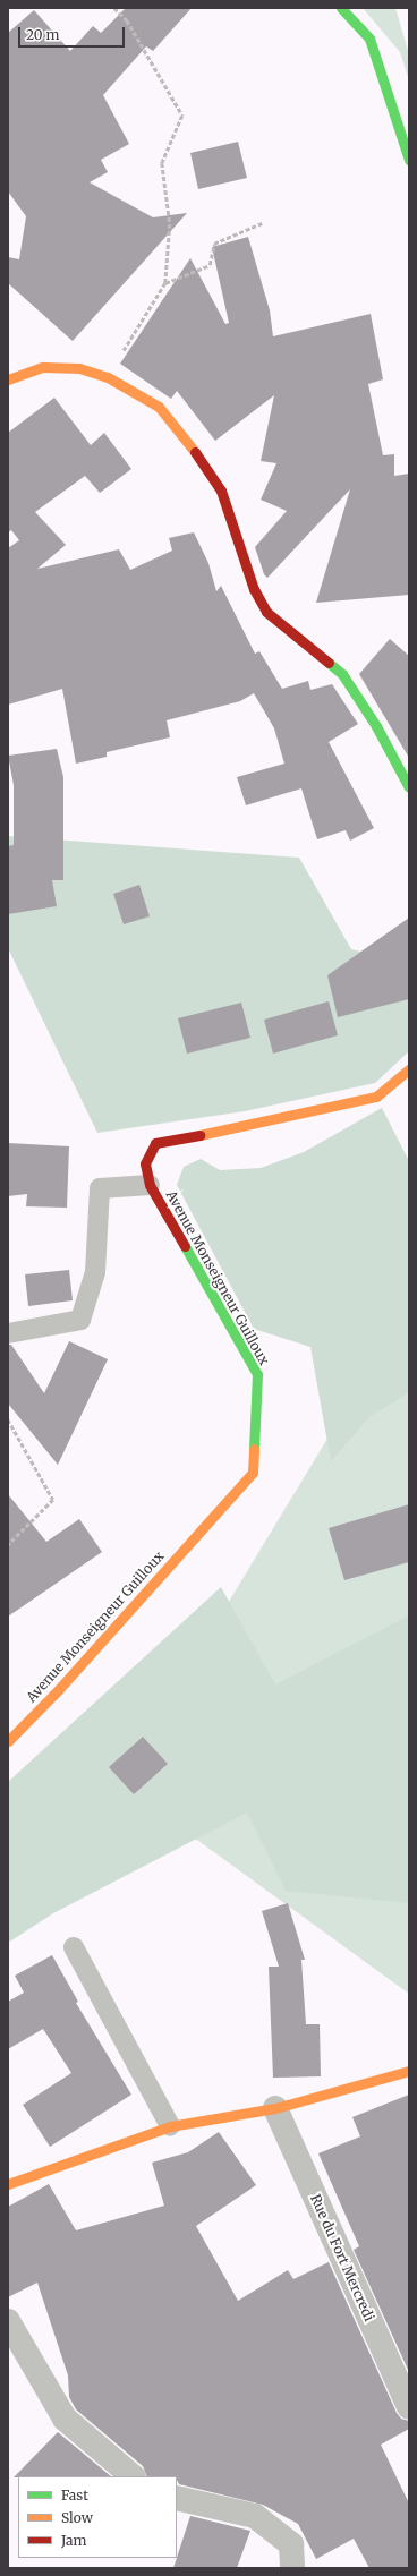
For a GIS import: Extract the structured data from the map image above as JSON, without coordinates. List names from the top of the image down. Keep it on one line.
{"streets":{"street":["Avenue Monseigneur Guilloux","Rue du Fort Mercredi"]},"legend":["Fast","Slow","Jam"],"scale_bar":"20 m"}
